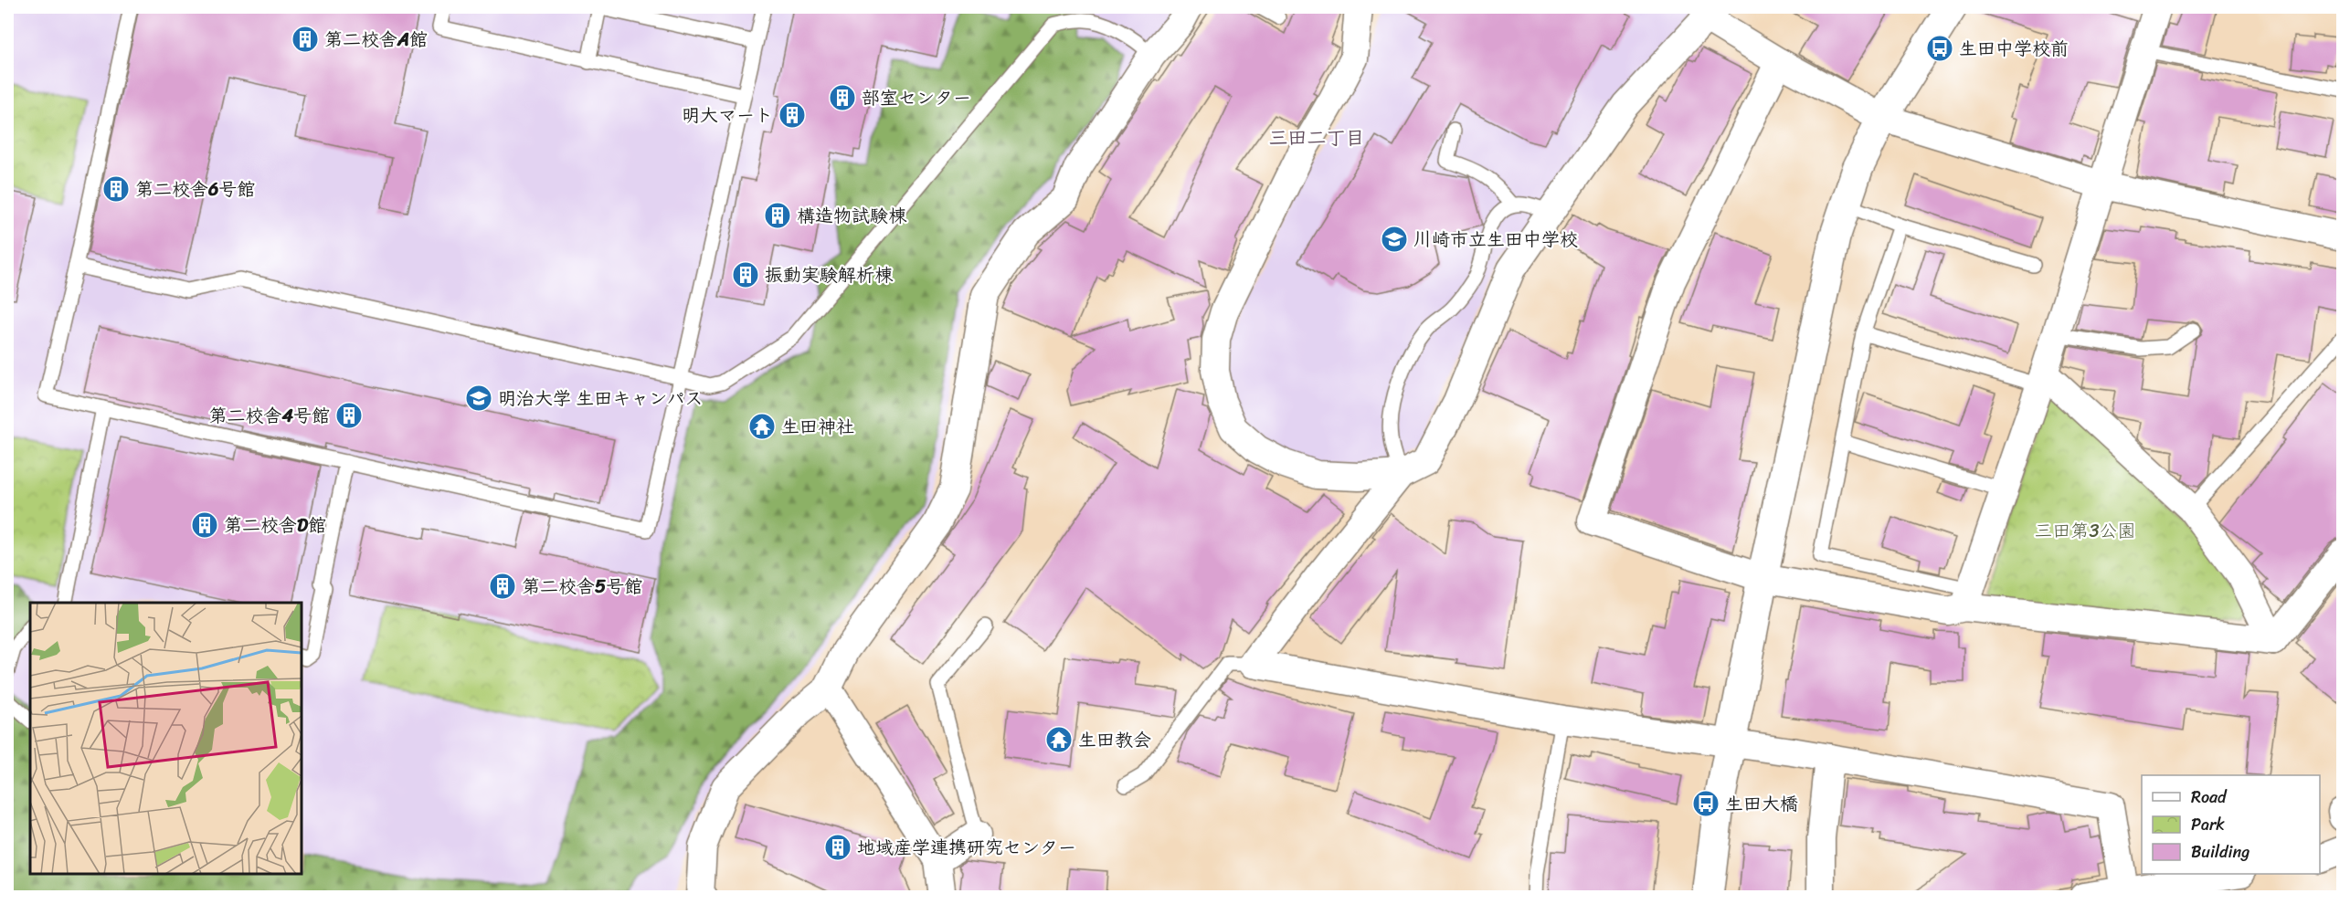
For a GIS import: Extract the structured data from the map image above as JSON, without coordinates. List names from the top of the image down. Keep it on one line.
{"districts":["三田二丁目"],"parks":["三田第3公園"],"places":{"building":["第二校舎A館","部室センター","明大マート","第二校舎6号館","構造物試験棟","振動実験解析棟","第二校舎4号館","第二校舎D館","第二校舎5号館","地域産学連携研究センター"],"bus stop":["生田中学校前","生田大橋"],"school or university":["川崎市立生田中学校","明治大学 生田キャンパス"],"temple":["生田神社","生田教会"]},"legend":["Road","Park","Building"]}
